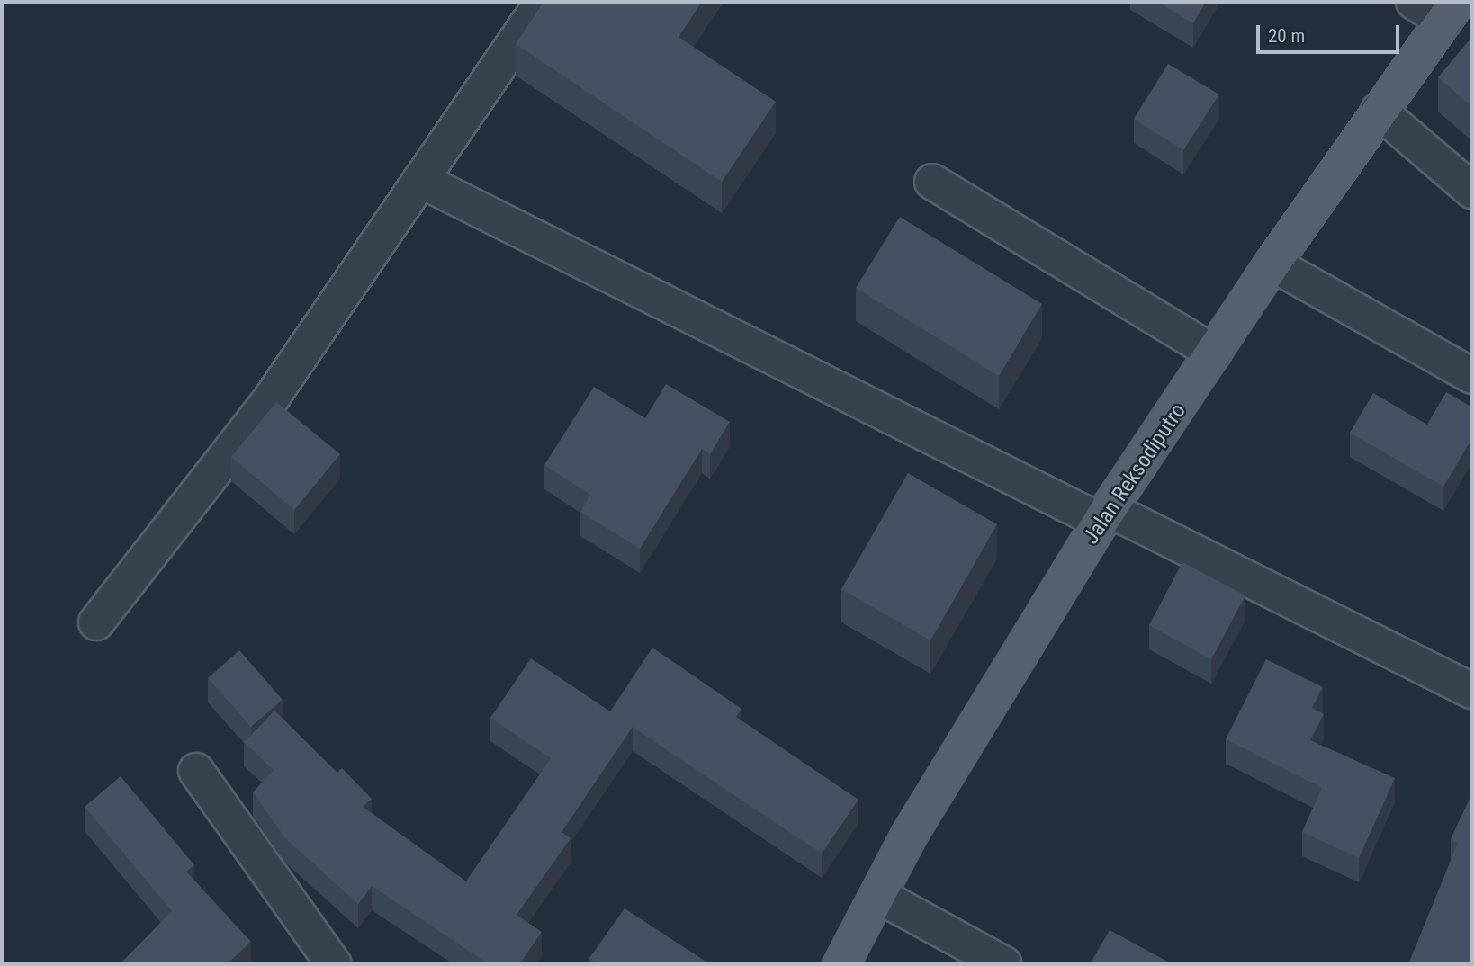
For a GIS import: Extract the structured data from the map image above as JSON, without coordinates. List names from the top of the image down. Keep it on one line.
{"streets":{"main road":["Jalan Reksodiputro"]},"scale_bar":"20 m"}
